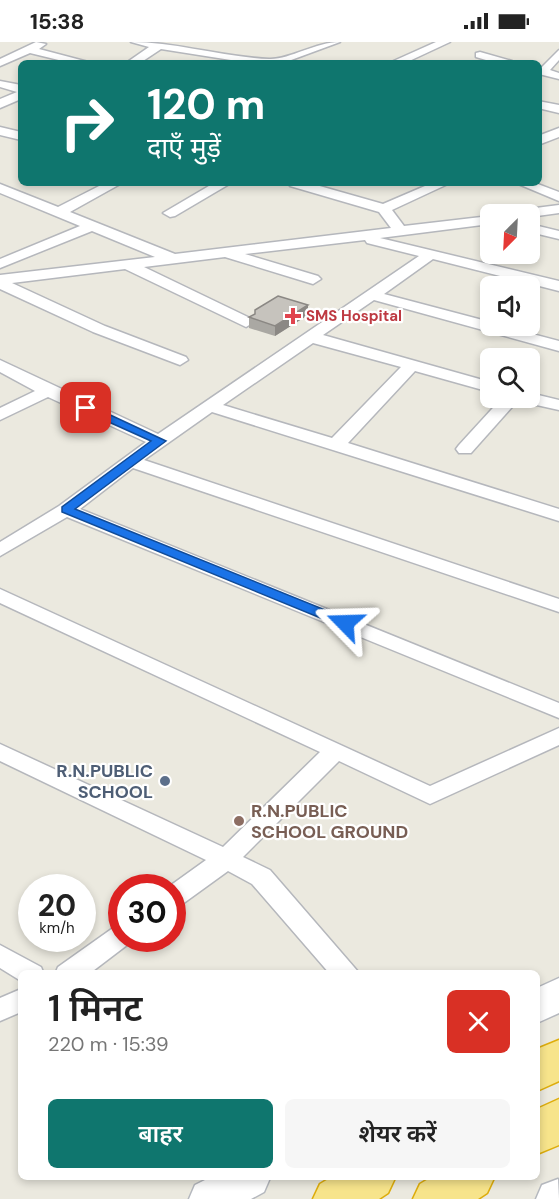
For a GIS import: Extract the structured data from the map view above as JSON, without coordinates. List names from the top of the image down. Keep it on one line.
{"places":{"health":["SMS Hospital"],"other":["R.N.PUBLIC SCHOOL","R.N.PUBLIC SCHOOL GROUND"]},"north":"bottom left","page":{"status":"15:38","turn":["120 m","दाएँ मुड़ें"],"speed":"20 km/h","limit":"30","heading":["1 मिनट","220 m · 15:39"],"buttons":["बाहर","शेयर करें"]}}
